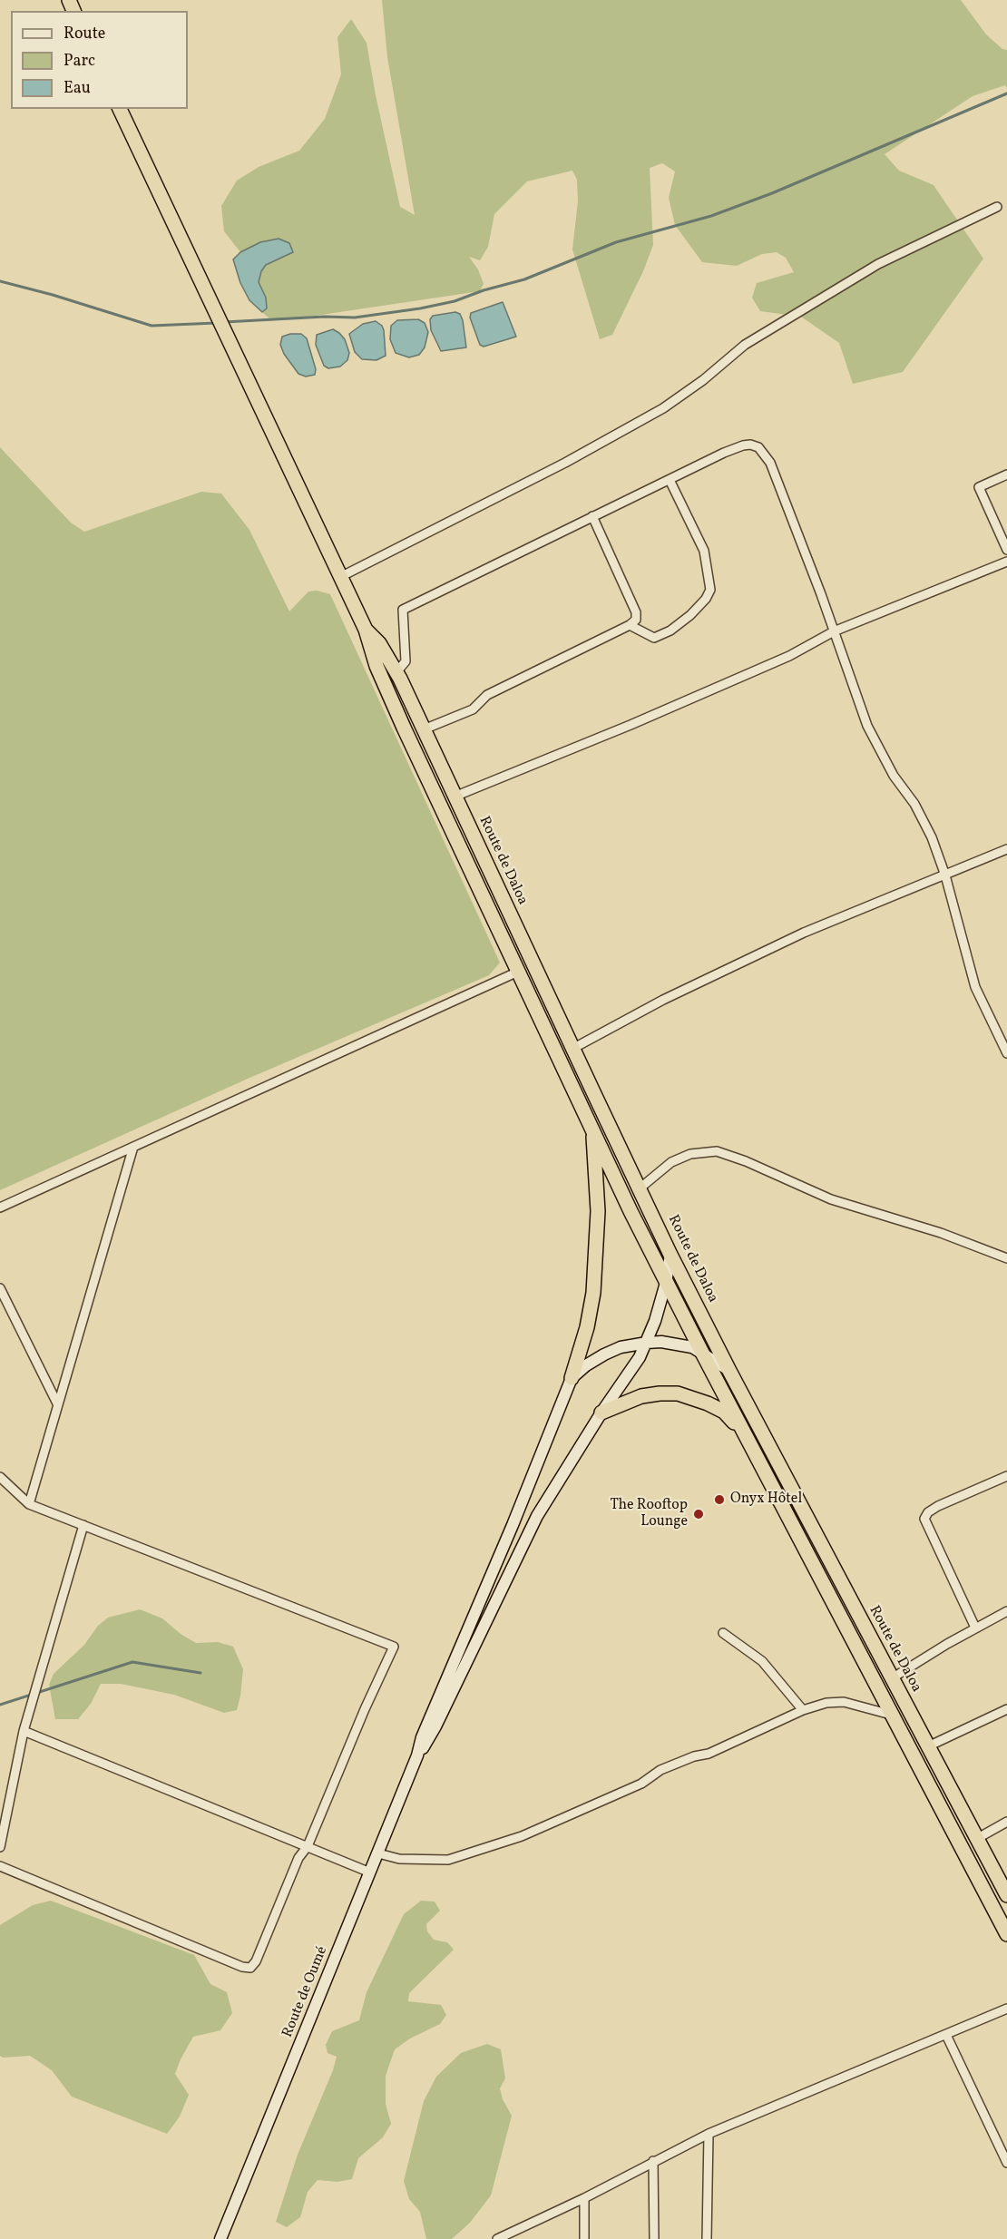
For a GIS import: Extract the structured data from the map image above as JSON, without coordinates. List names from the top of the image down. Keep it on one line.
{"streets":{"highway":["Route de Daloa"],"main road":["Route de Oumé"]},"places":["Onyx Hôtel","The Rooftop Lounge"],"legend":["Route","Parc","Eau"]}
